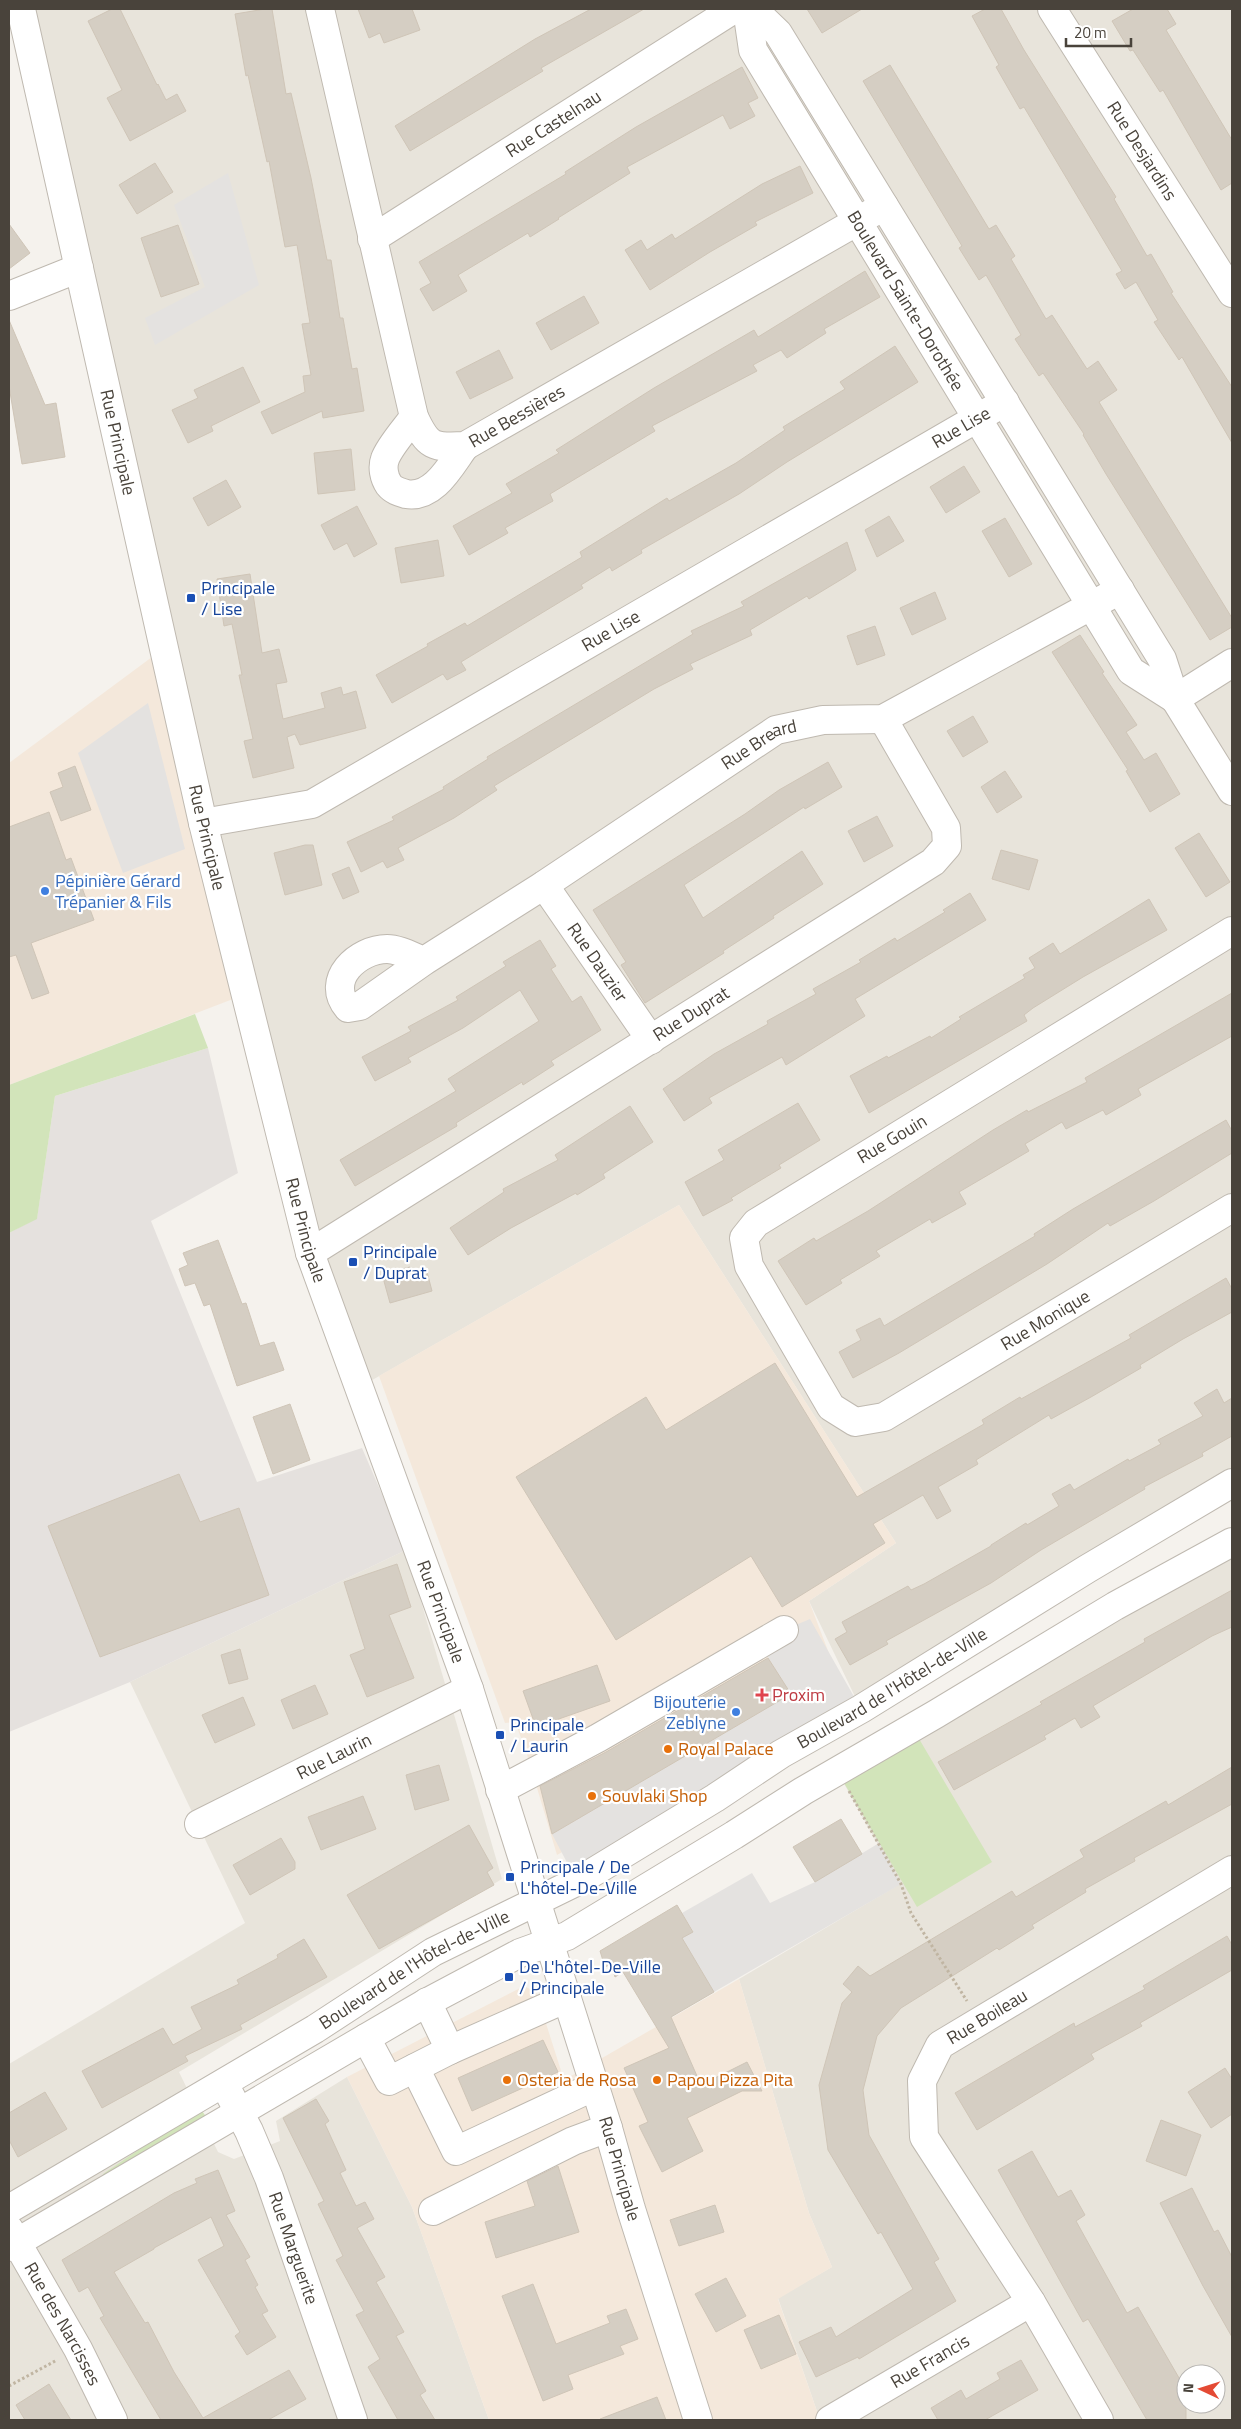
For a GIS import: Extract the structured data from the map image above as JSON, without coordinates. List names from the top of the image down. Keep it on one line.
{"streets":{"street":["Rue Castelnau","Rue Desjardins","Boulevard Sainte-Dorothée","Rue Bessières","Rue Lise","Rue Principale","Rue Breard","Rue Dauzier","Rue Duprat","Rue Gouin","Rue Monique","Boulevard de l'Hôtel-de-Ville","Rue Laurin","Rue Boileau","Rue Marguerite","Rue des Narcisses","Rue Francis"]},"crossings":[["Rue Castelnau","Rue Bessières"],["Boulevard Sainte-Dorothée","Rue Bessières"],["Boulevard Sainte-Dorothée","Rue Lise"],["Boulevard Sainte-Dorothée","Rue Breard"],["Rue Lise","Rue Principale"],["Rue Principale","Rue Duprat"],["Rue Principale","Boulevard de l'Hôtel-de-Ville"],["Rue Principale","Rue Laurin"],["Rue Breard","Rue Dauzier"],["Rue Breard","Rue Duprat"],["Rue Dauzier","Rue Duprat"],["Rue Gouin","Rue Monique"],["Boulevard de l'Hôtel-de-Ville","Rue Marguerite"],["Boulevard de l'Hôtel-de-Ville","Rue des Narcisses"],["Rue Boileau","Rue Francis"]],"places":{"transit":["Principale / Lise","Principale / Duprat","Principale / Laurin","Principale / De L'hôtel-De-Ville","De L'hôtel-De-Ville / Principale"],"other":["Pépinière Gérard Trépanier & Fils","Bijouterie Zeblyne","Royal Palace","Souvlaki Shop","Osteria de Rosa","Papou Pizza Pita"],"health":["Proxim"]},"scale_bar":"20 m","north":"left"}
